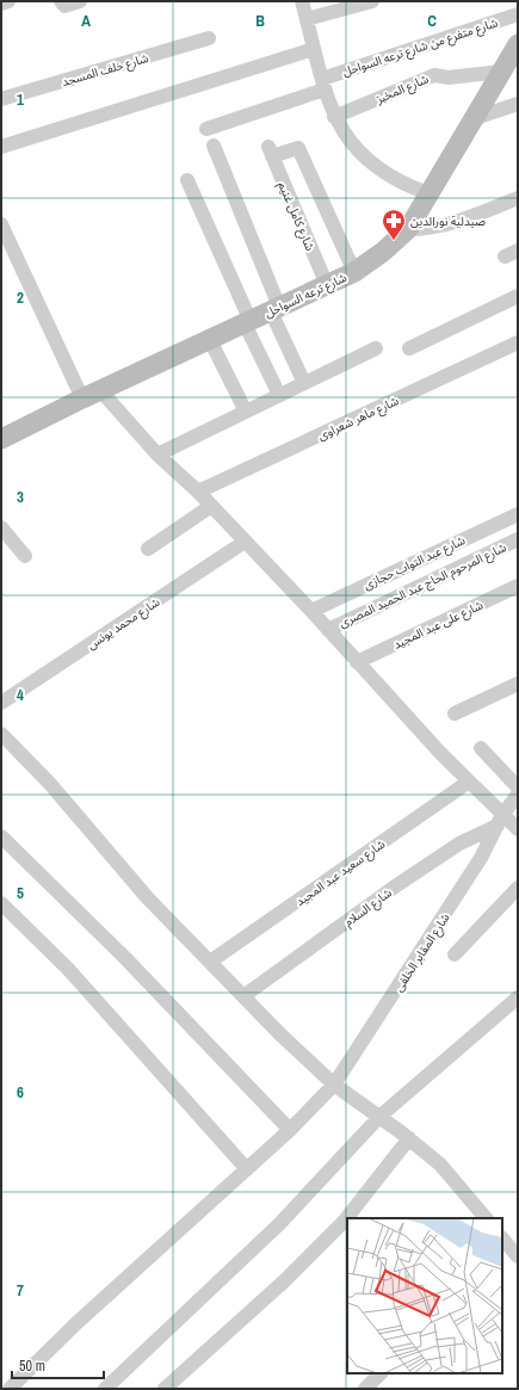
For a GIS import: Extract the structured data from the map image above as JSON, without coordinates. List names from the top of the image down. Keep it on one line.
{"streets":{"main road":["شارع ترعه السواحل"],"street":["شارع متفرع من شارع ترعه السواحل","شارع خلف المسجد","شارع المخبز","شارع كامل غنيم","شارع ماهر شعراوى","شارع عبد التواب حجازى","شارع المرحوم الحاج عبد الحميد المصرى","شارع محمد يونس","شارع على عبد المجيد","شارع سعيد عبد المجيد","شارع السلام","شارع المقابر الخلفى"]},"crossings":[["شارع المخبز","شارع ترعه السواحل"],["شارع كامل غنيم","شارع ترعه السواحل"],["شارع السلام","شارع المقابر الخلفى"]],"places":{"pharmacy":["صيدلية نورالدين"]},"scale_bar":"50 m","grid":{"columns":["A","B","C"],"rows":["1","2","3","4","5","6","7"]}}
